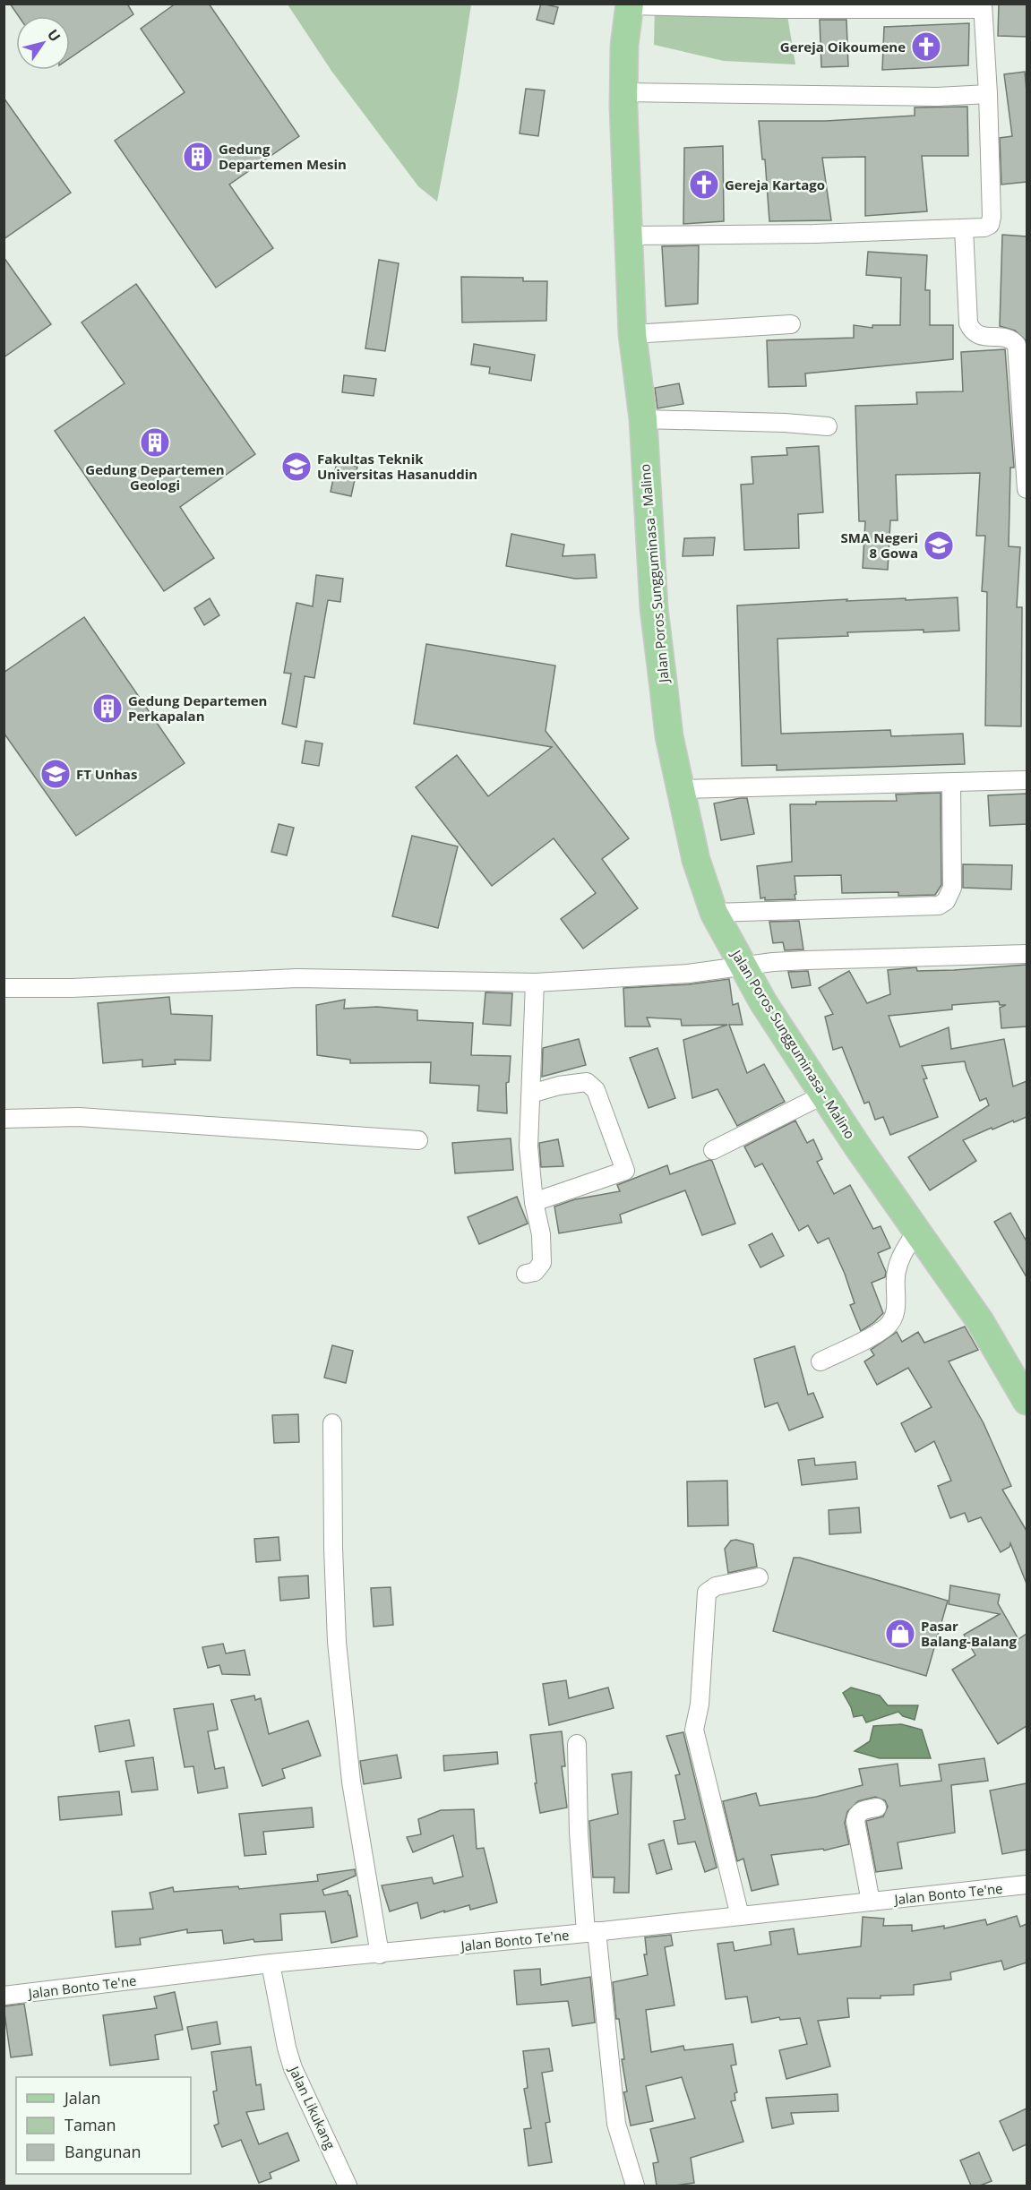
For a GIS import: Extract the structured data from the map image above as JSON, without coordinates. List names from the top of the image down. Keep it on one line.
{"streets":{"main road":["Jalan Poros Sungguminasa - Malino"],"street":["Jalan Bonto Te'ne","Jalan Likukang"]},"crossings":[["Jalan Bonto Te'ne","Jalan Likukang"]],"places":{"church":["Gereja Oikoumene","Gereja Kartago"],"building":["Gedung Departemen Mesin","Gedung Departemen Geologi","Gedung Departemen Perkapalan"],"school or university":["Fakultas Teknik Universitas Hasanuddin","SMA Negeri 8 Gowa","FT Unhas"],"shop":["Pasar Balang-Balang"]},"legend":["Jalan","Taman","Bangunan"],"north":"top right"}
